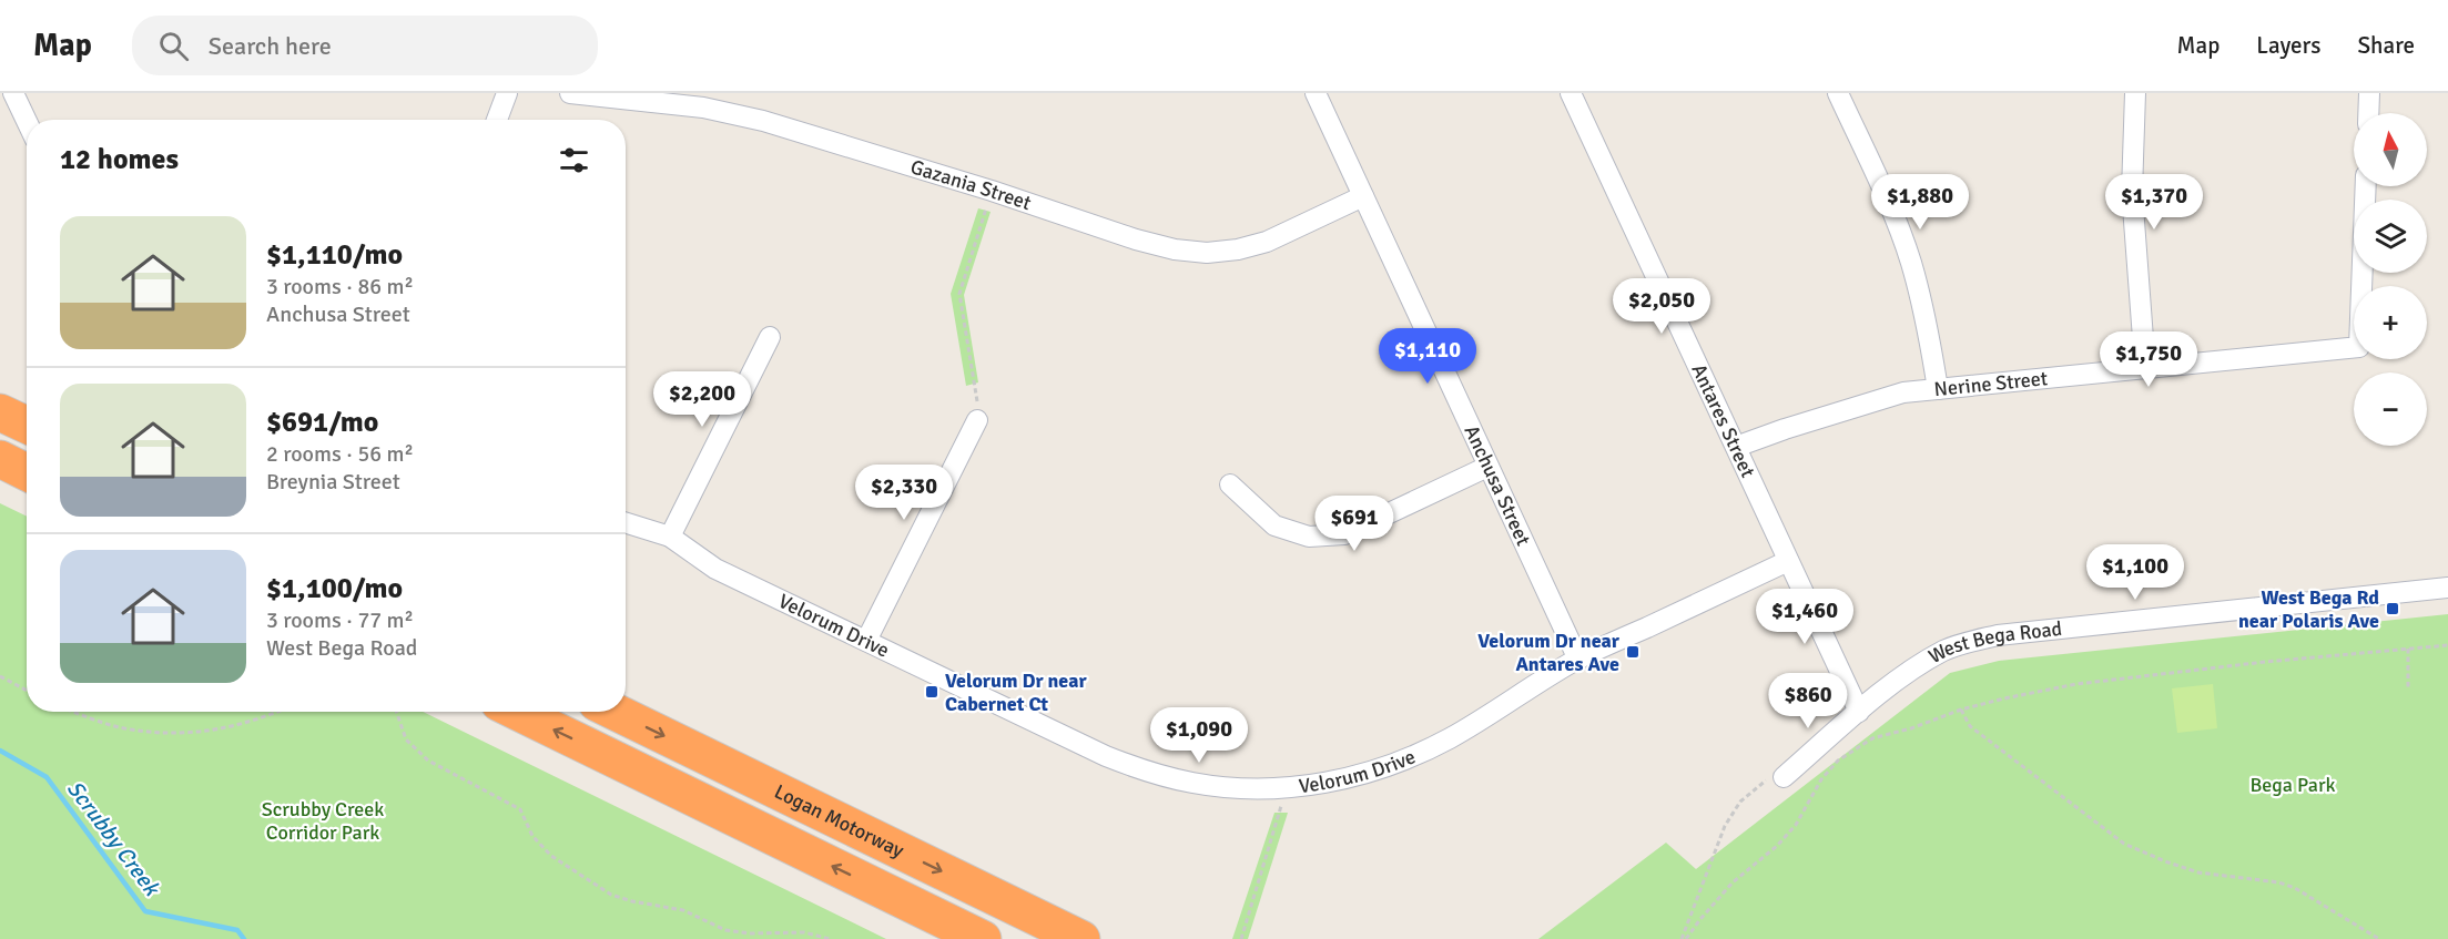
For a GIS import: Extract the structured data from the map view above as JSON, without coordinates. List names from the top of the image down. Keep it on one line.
{"streets":{"highway":["Logan Motorway"],"street":["Gazania Street","Nerine Street","Antares Street","Anchusa Street","Velorum Drive","West Bega Road"]},"crossings":[["Gazania Street","Anchusa Street"],["Nerine Street","Antares Street"],["Antares Street","Velorum Drive"],["Antares Street","West Bega Road"],["Anchusa Street","Velorum Drive"]],"water":["Scrubby Creek"],"parks":["Bega Park","Scrubby Creek Corridor Park"],"places":{"transit":["West Bega Rd near Polaris Ave","Velorum Dr near Antares Ave","Velorum Dr near Cabernet Ct"]},"north":"top","page":{"header":"Map","search":"Search here","nav":["Map","Layers","Share"],"map_buttons":["+","−"],"heading":"12 homes","price":["$1,880","$1,370","$2,050","$1,110","$1,750","$2,200","$2,330","$691","$1,100","$1,460","$860","$1,090"],"list":[{"name":"$1,110/mo","note":"3 rooms · 86 m² · Anchusa Street"},{"name":"$691/mo","note":"2 rooms · 56 m² · Breynia Street"},{"name":"$1,100/mo","note":"3 rooms · 77 m² · West Bega Road"}]}}
